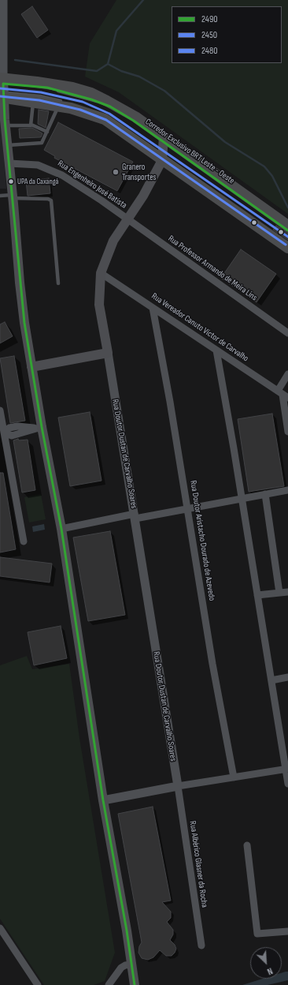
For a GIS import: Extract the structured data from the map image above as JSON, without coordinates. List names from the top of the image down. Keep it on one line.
{"streets":{"main road":["Rua Doutor Dustan de Carvalho Soares"],"street":["Rua Engenheiro José Batista","Rua Professor Armando de Meira Lins","Rua Vereador Canuto Víctor de Carvalho","Rua Doutor Aristacho Dourado de Azevedo","Rua Albérico Glasner da Rocha"],"lane":["Corredor Exclusivo BRT Leste - Oeste"]},"crossings":[["Corredor Exclusivo BRT Leste - Oeste","Rua Doutor Dustan de Carvalho Soares"],["Rua Engenheiro José Batista","Rua Professor Armando de Meira Lins"],["Rua Engenheiro José Batista","Rua Doutor Dustan de Carvalho Soares"],["Rua Professor Armando de Meira Lins","Rua Doutor Dustan de Carvalho Soares"],["Rua Vereador Canuto Víctor de Carvalho","Rua Doutor Dustan de Carvalho Soares"],["Rua Vereador Canuto Víctor de Carvalho","Rua Doutor Aristacho Dourado de Azevedo"],["Rua Doutor Dustan de Carvalho Soares","Rua Albérico Glasner da Rocha"]],"places":["Granero Transportes","UPA da Caxangá"],"lines":["transit line 2490","transit line 2480","transit line 2450"],"legend":["2490","2450","2480"],"north":"bottom right"}
